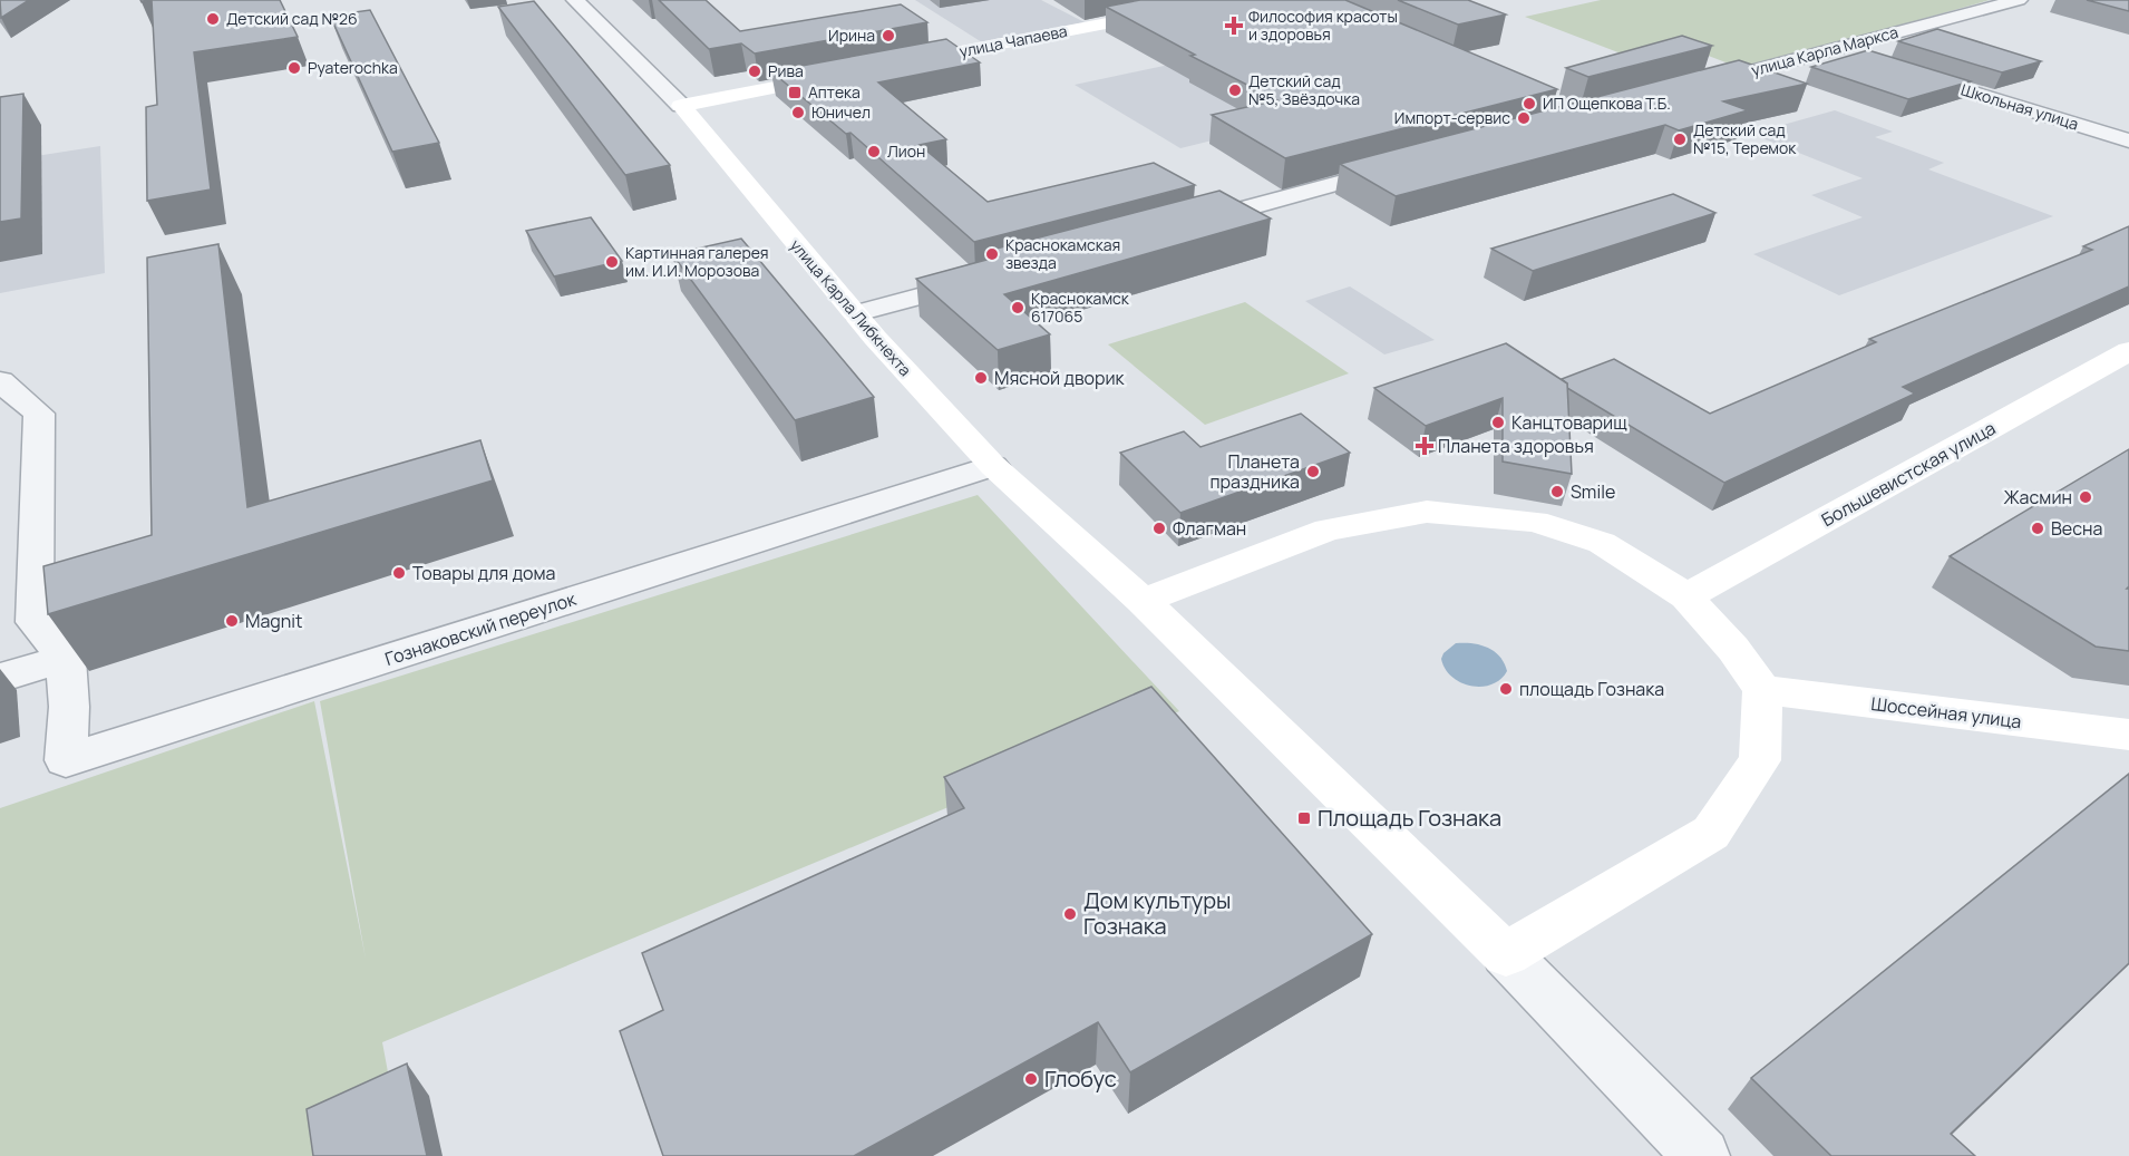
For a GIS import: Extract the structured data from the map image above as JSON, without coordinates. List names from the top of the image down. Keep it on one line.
{"streets":{"street":["улица Чапаева","улица Карла Маркса","Школьная улица","улица Карла Либкнехта","Большевистская улица","Гознаковский переулок","Шоссейная улица"]},"crossings":[["улица Карла Либкнехта","Гознаковский переулок"]],"places":{"other":["Детский сад №26","Ирина","Pyaterochka","Рива","Детский сад №5, Звёздочка","ИП Ощепкова Т.Б.","Юничел","Импорт-сервис","Детский сад №15, Теремок","Лион","Краснокамская звезда","Картинная галерея им. И.И. Морозова","Краснокамск 617065","Мясной дворик","Канцтоварищ","Планета праздника","Smile","Жасмин","Флагман","Весна","Товары для дома","Magnit","площадь Гознака","Дом культуры Гознака","Глобус"],"health":["Философия красоты и здоровья","Планета здоровья"],"transit":["Аптека","Площадь Гознака"]}}
